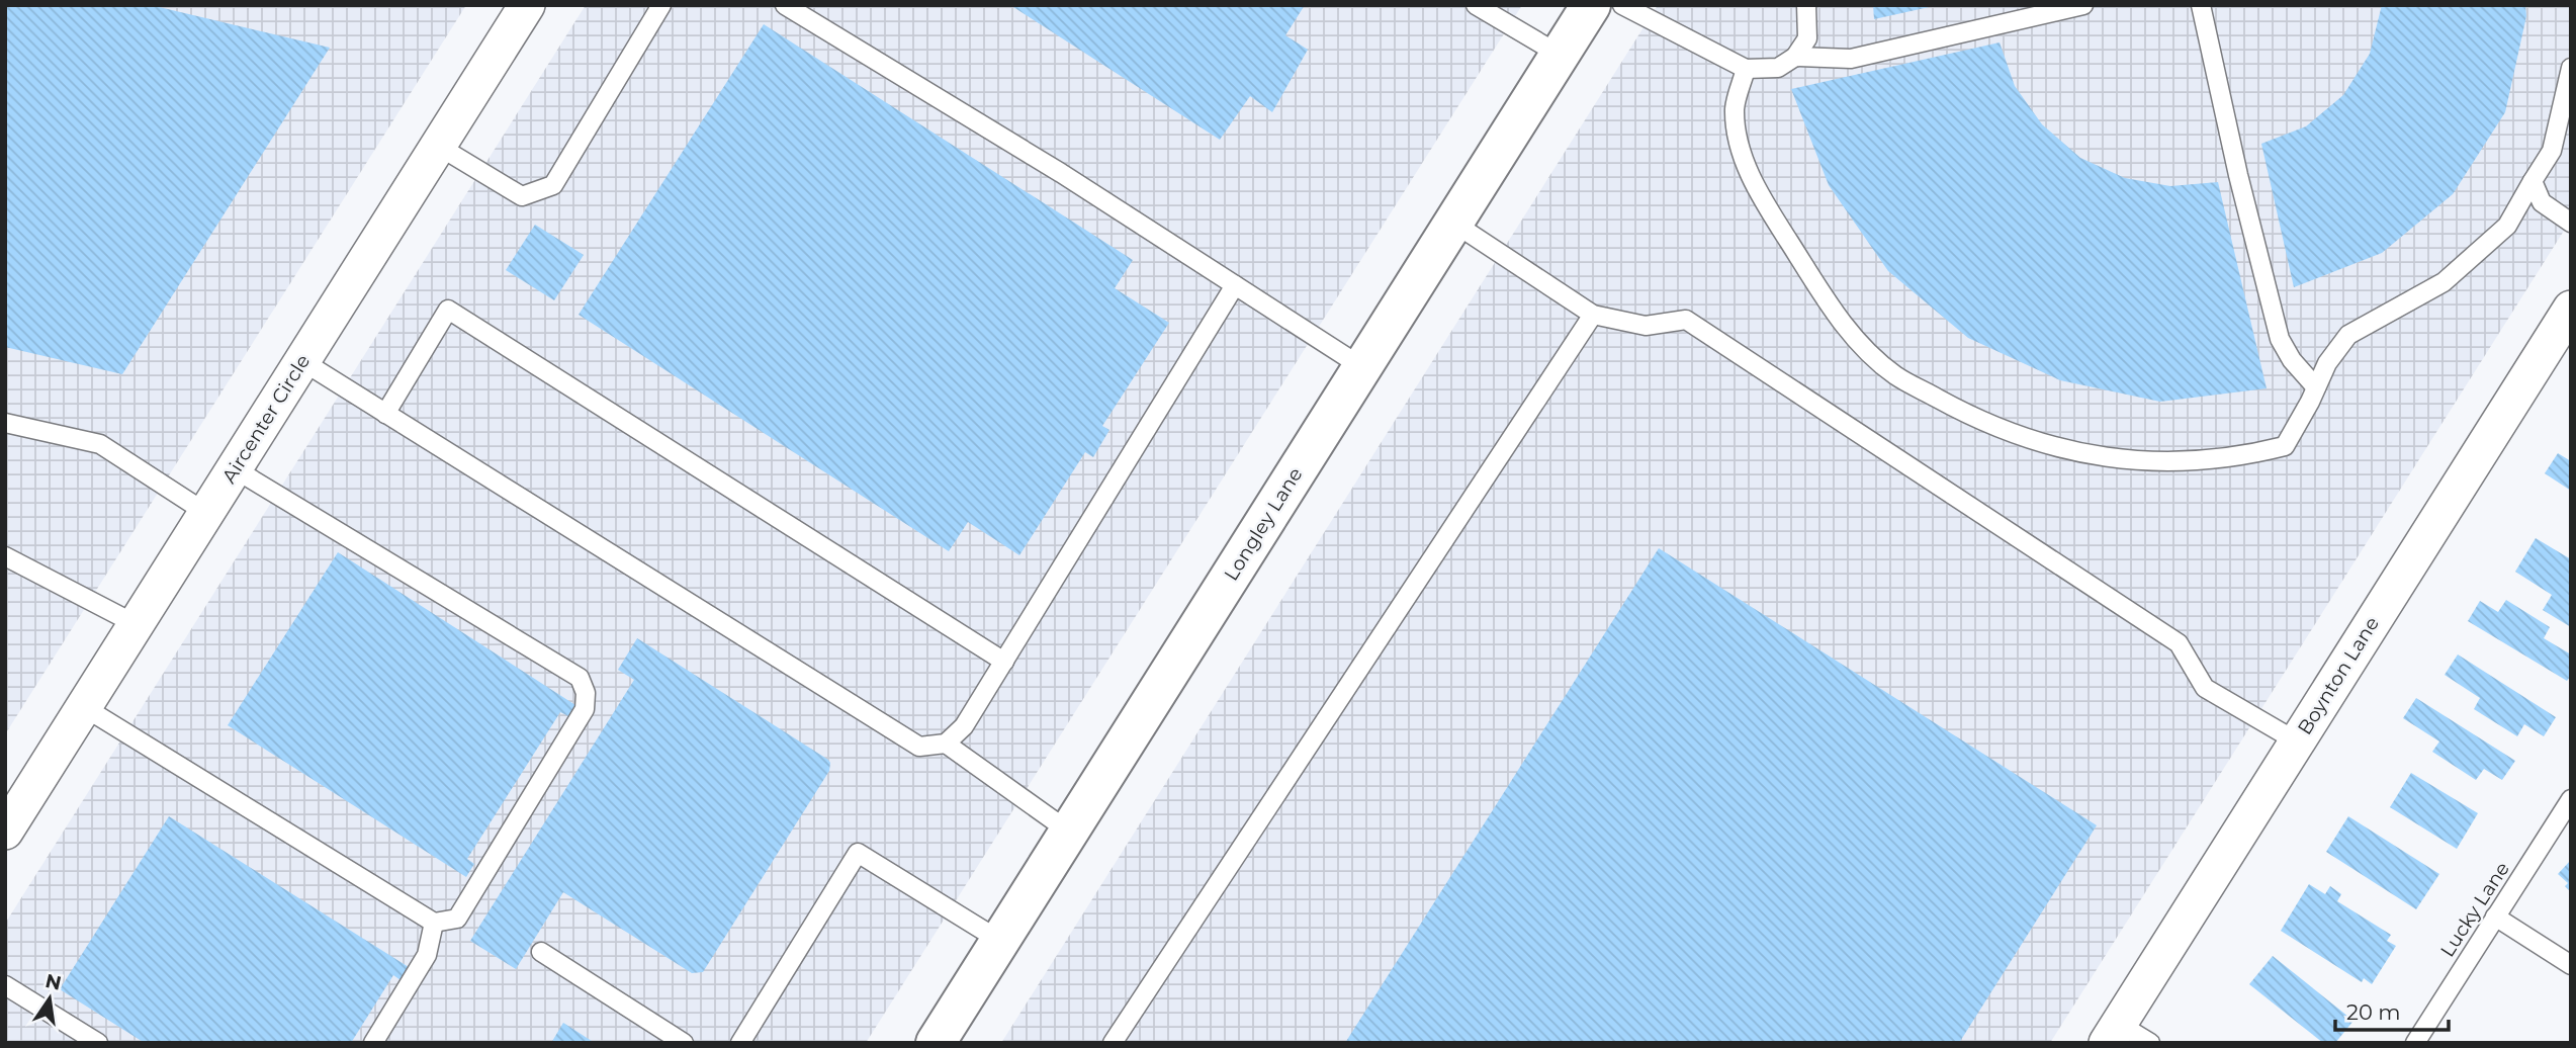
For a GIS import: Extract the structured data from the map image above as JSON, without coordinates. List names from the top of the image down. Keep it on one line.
{"streets":{"main road":["Longley Lane"],"street":["Aircenter Circle","Boynton Lane"],"lane":["Lucky Lane"]},"scale_bar":"20 m","north":"top"}
